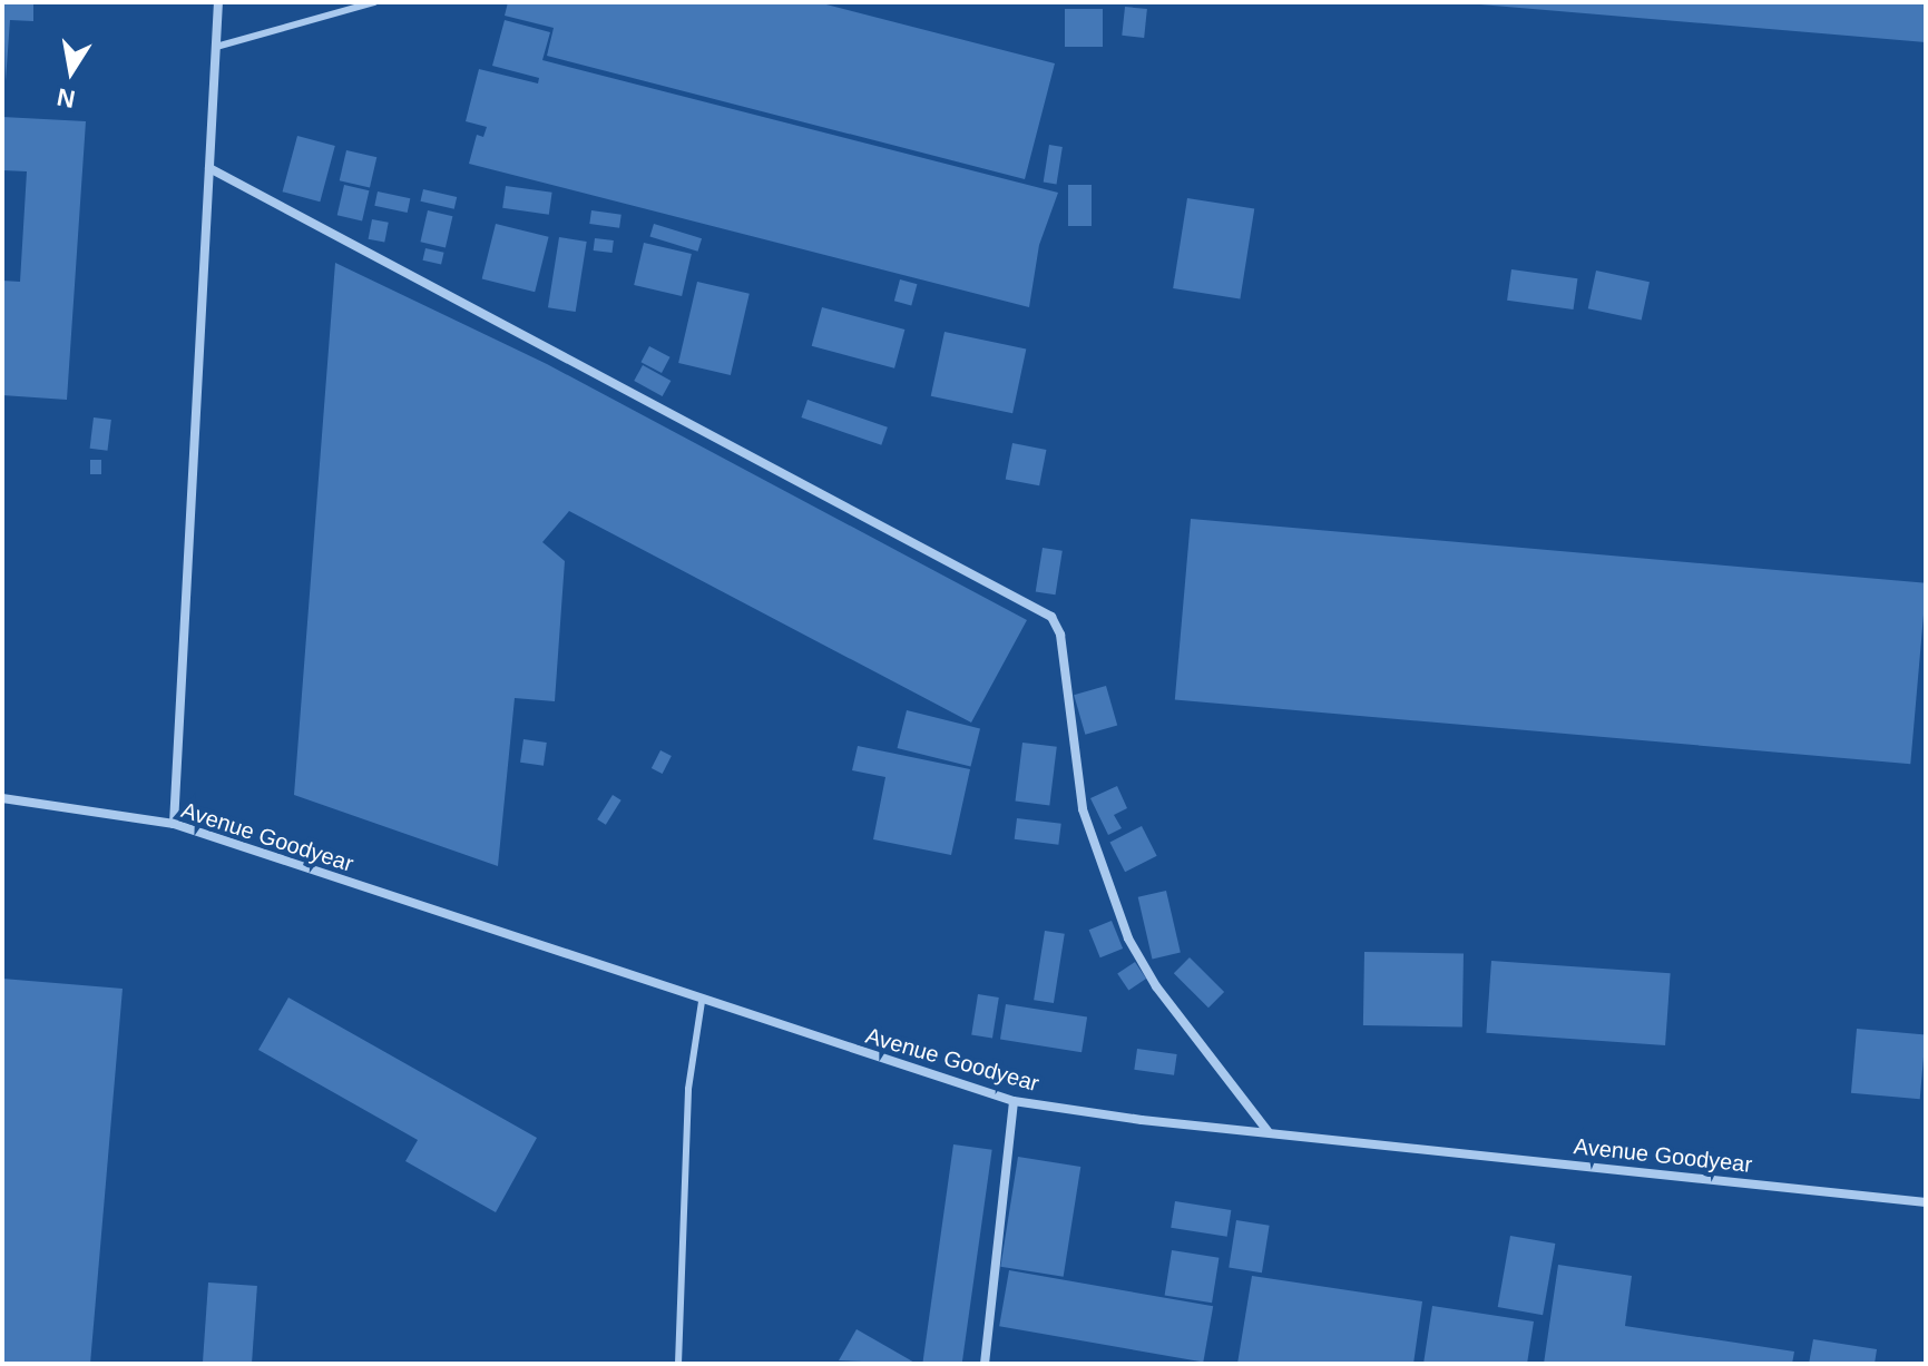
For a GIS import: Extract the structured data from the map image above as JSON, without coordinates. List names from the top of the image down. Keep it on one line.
{"streets":{"street":["Avenue Goodyear"]},"north":"bottom"}
